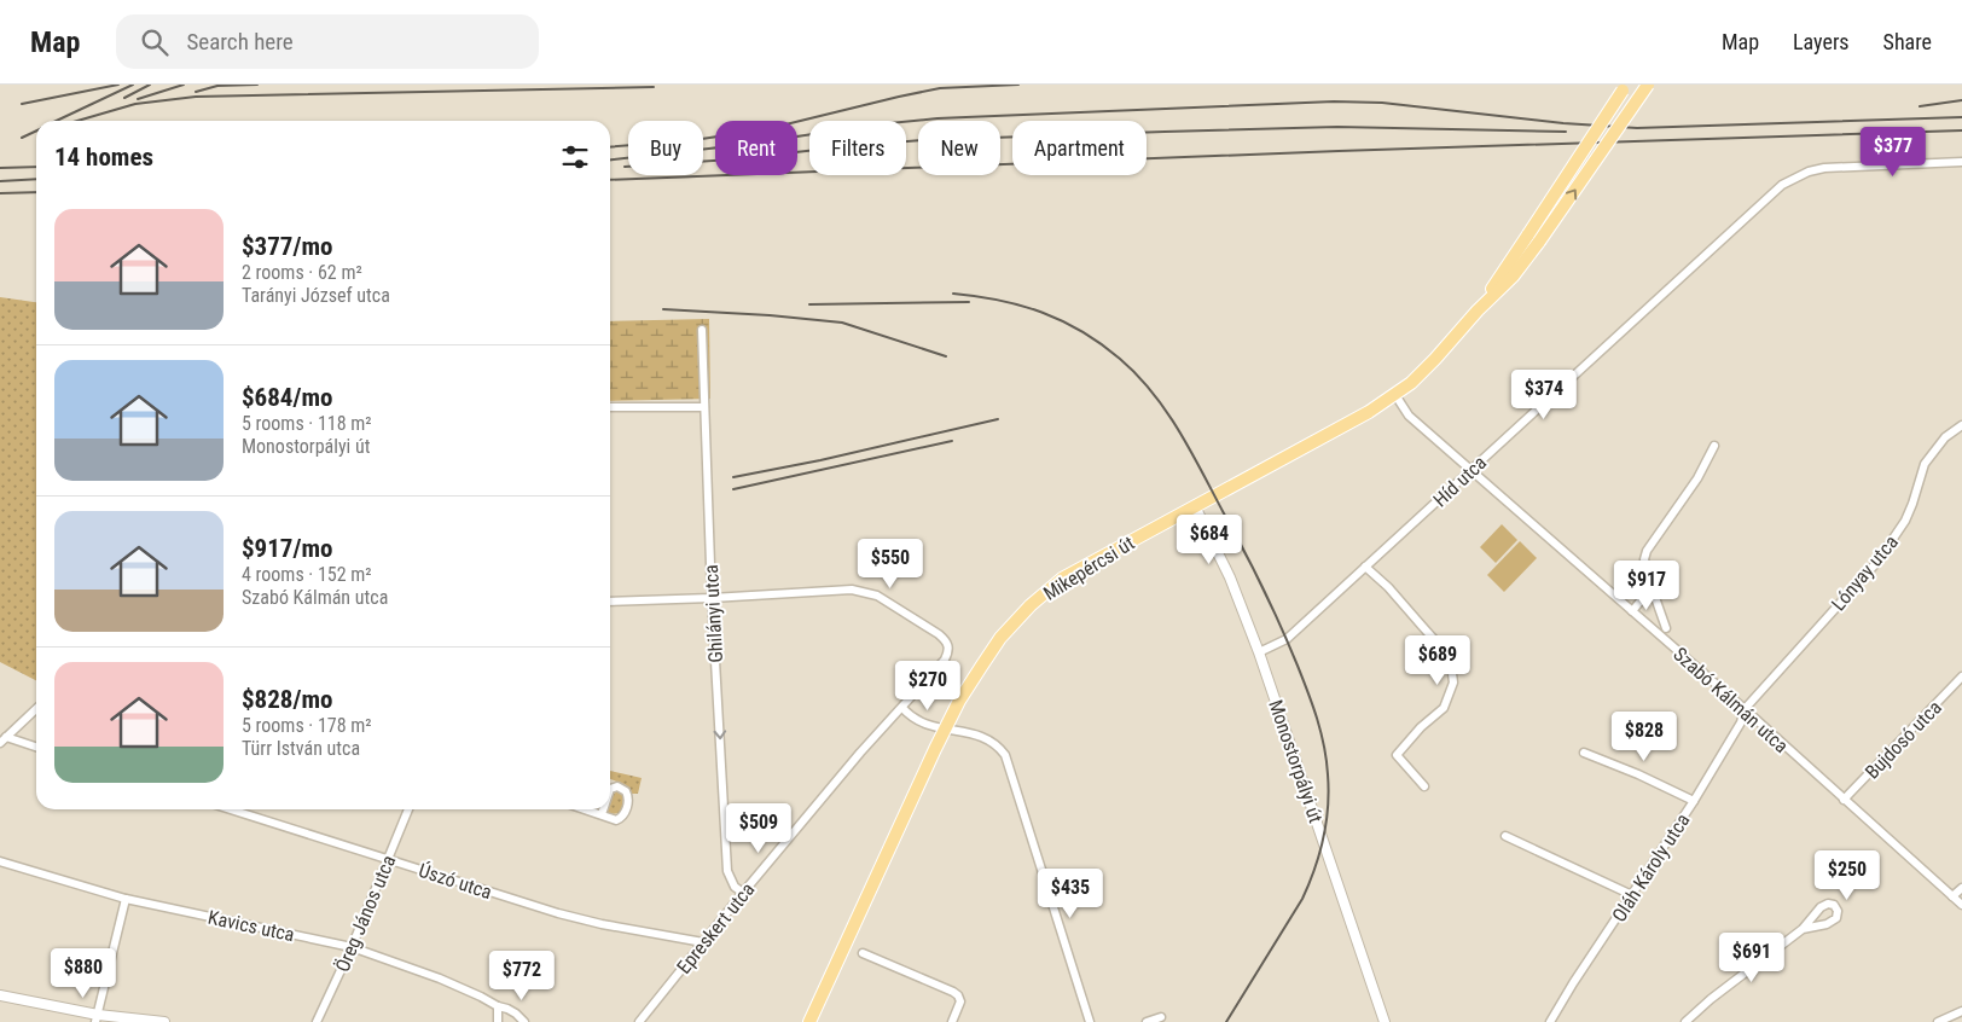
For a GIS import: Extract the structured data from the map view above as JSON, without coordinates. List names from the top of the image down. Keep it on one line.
{"streets":{"main road":["Mikepércsi út"],"street":["Híd utca","Lónyay utca","Ghilányi utca","Szabó Kálmán utca","Bujdosó utca","Monostorpályi út","Oláh Károly utca","Úszó utca","Öreg János utca","Kavics utca","Epreskert utca"]},"crossings":[["Híd utca","Szabó Kálmán utca"],["Híd utca","Monostorpályi út"],["Mikepércsi út","Szabó Kálmán utca"],["Mikepércsi út","Monostorpályi út"],["Lónyay utca","Szabó Kálmán utca"],["Lónyay utca","Oláh Károly utca"],["Ghilányi utca","Epreskert utca"],["Szabó Kálmán utca","Bujdosó utca"],["Szabó Kálmán utca","Oláh Károly utca"],["Úszó utca","Öreg János utca"],["Úszó utca","Epreskert utca"],["Öreg János utca","Kavics utca"]],"one_way":["Ghilányi utca"],"page":{"header":"Map","search":"Search here","nav":["Map","Layers","Share"],"chip":["Buy","Rent","Filters","New","Apartment"],"heading":"14 homes","price":["$377","$374","$684","$550","$917","$689","$270","$828","$509","$250","$435","$691","$880","$772"],"list":[{"name":"$377/mo","note":"2 rooms · 62 m² · Tarányi József utca"},{"name":"$684/mo","note":"5 rooms · 118 m² · Monostorpályi út"},{"name":"$917/mo","note":"4 rooms · 152 m² · Szabó Kálmán utca"},{"name":"$828/mo","note":"5 rooms · 178 m² · Türr István utca"}]}}
